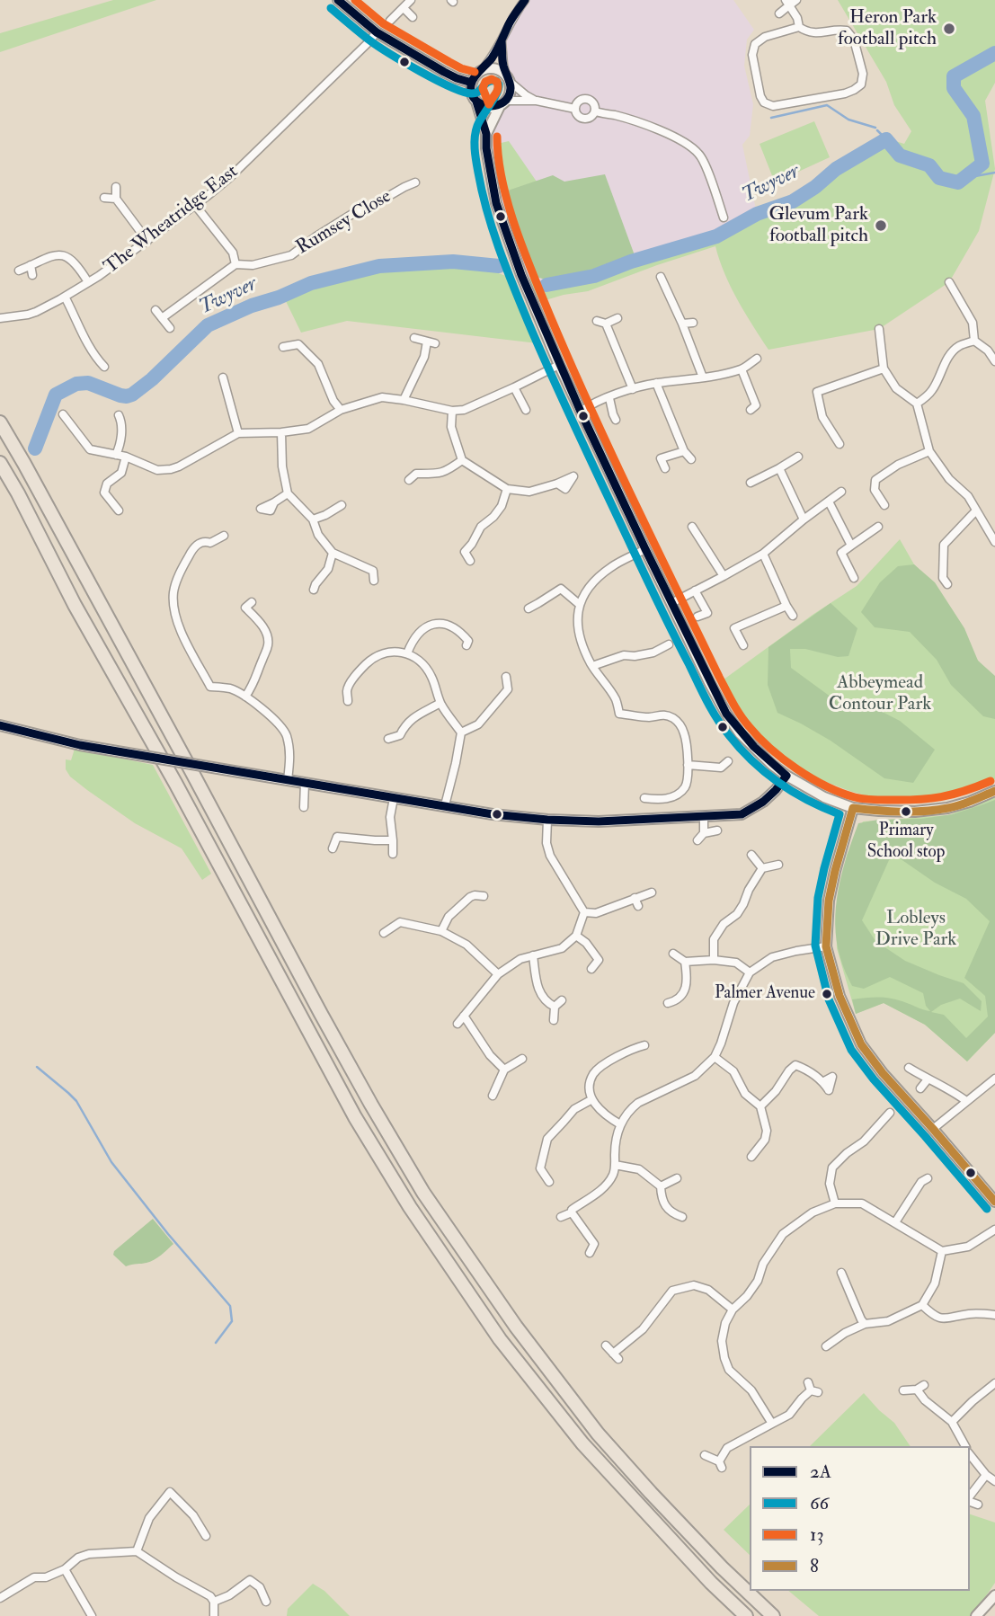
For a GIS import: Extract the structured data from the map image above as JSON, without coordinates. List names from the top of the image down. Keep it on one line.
{"streets":{"street":["The Wheatridge East","Rumsey Close"]},"water":["Twyver"],"parks":["Abbeymead Contour Park","Lobleys Drive Park"],"places":["Heron Park football pitch","Glevum Park football pitch","Primary School stop","Palmer Avenue"],"lines":["transit line 2A","transit line 13","transit line 66","transit line 8"],"legend":["2A","66","13","8"]}
